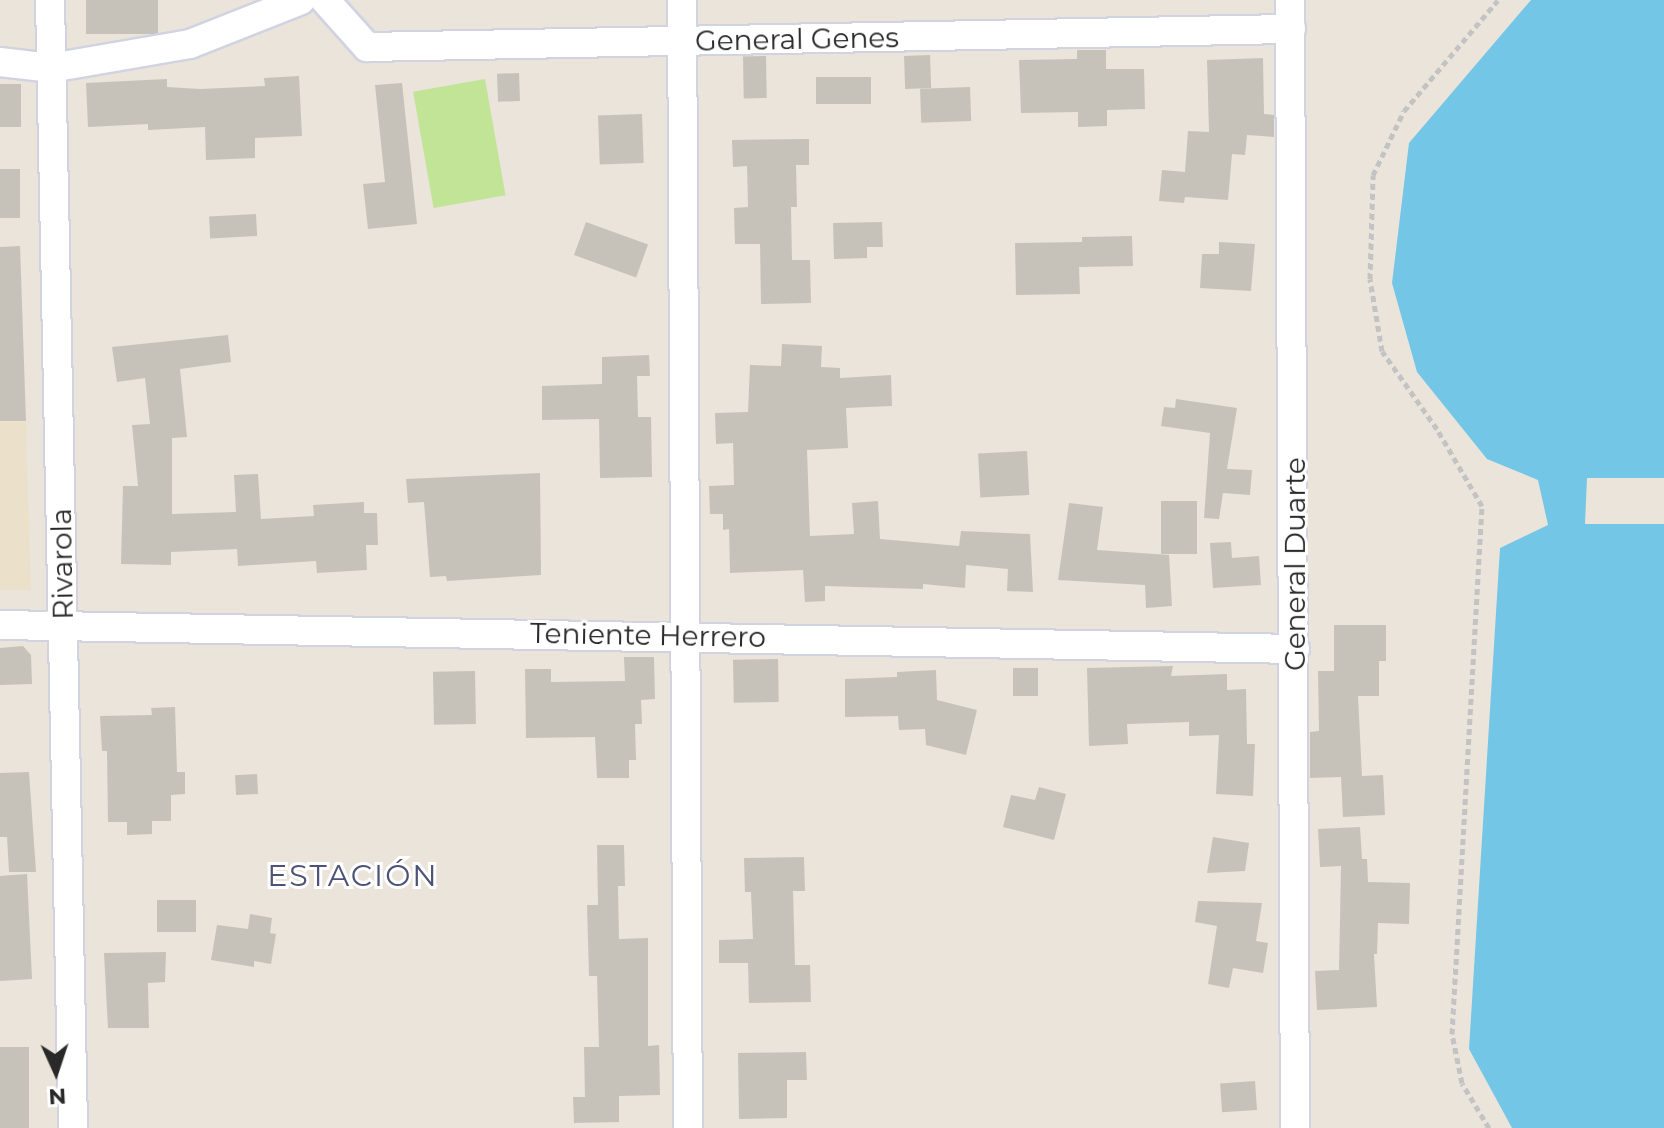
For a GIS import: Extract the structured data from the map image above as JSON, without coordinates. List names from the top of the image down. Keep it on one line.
{"streets":{"street":["General Genes","Rivarola","General Duarte","Teniente Herrero"]},"crossings":[["General Genes","General Duarte"],["Rivarola","Teniente Herrero"],["General Duarte","Teniente Herrero"]],"districts":["ESTACIÓN"],"north":"bottom"}
